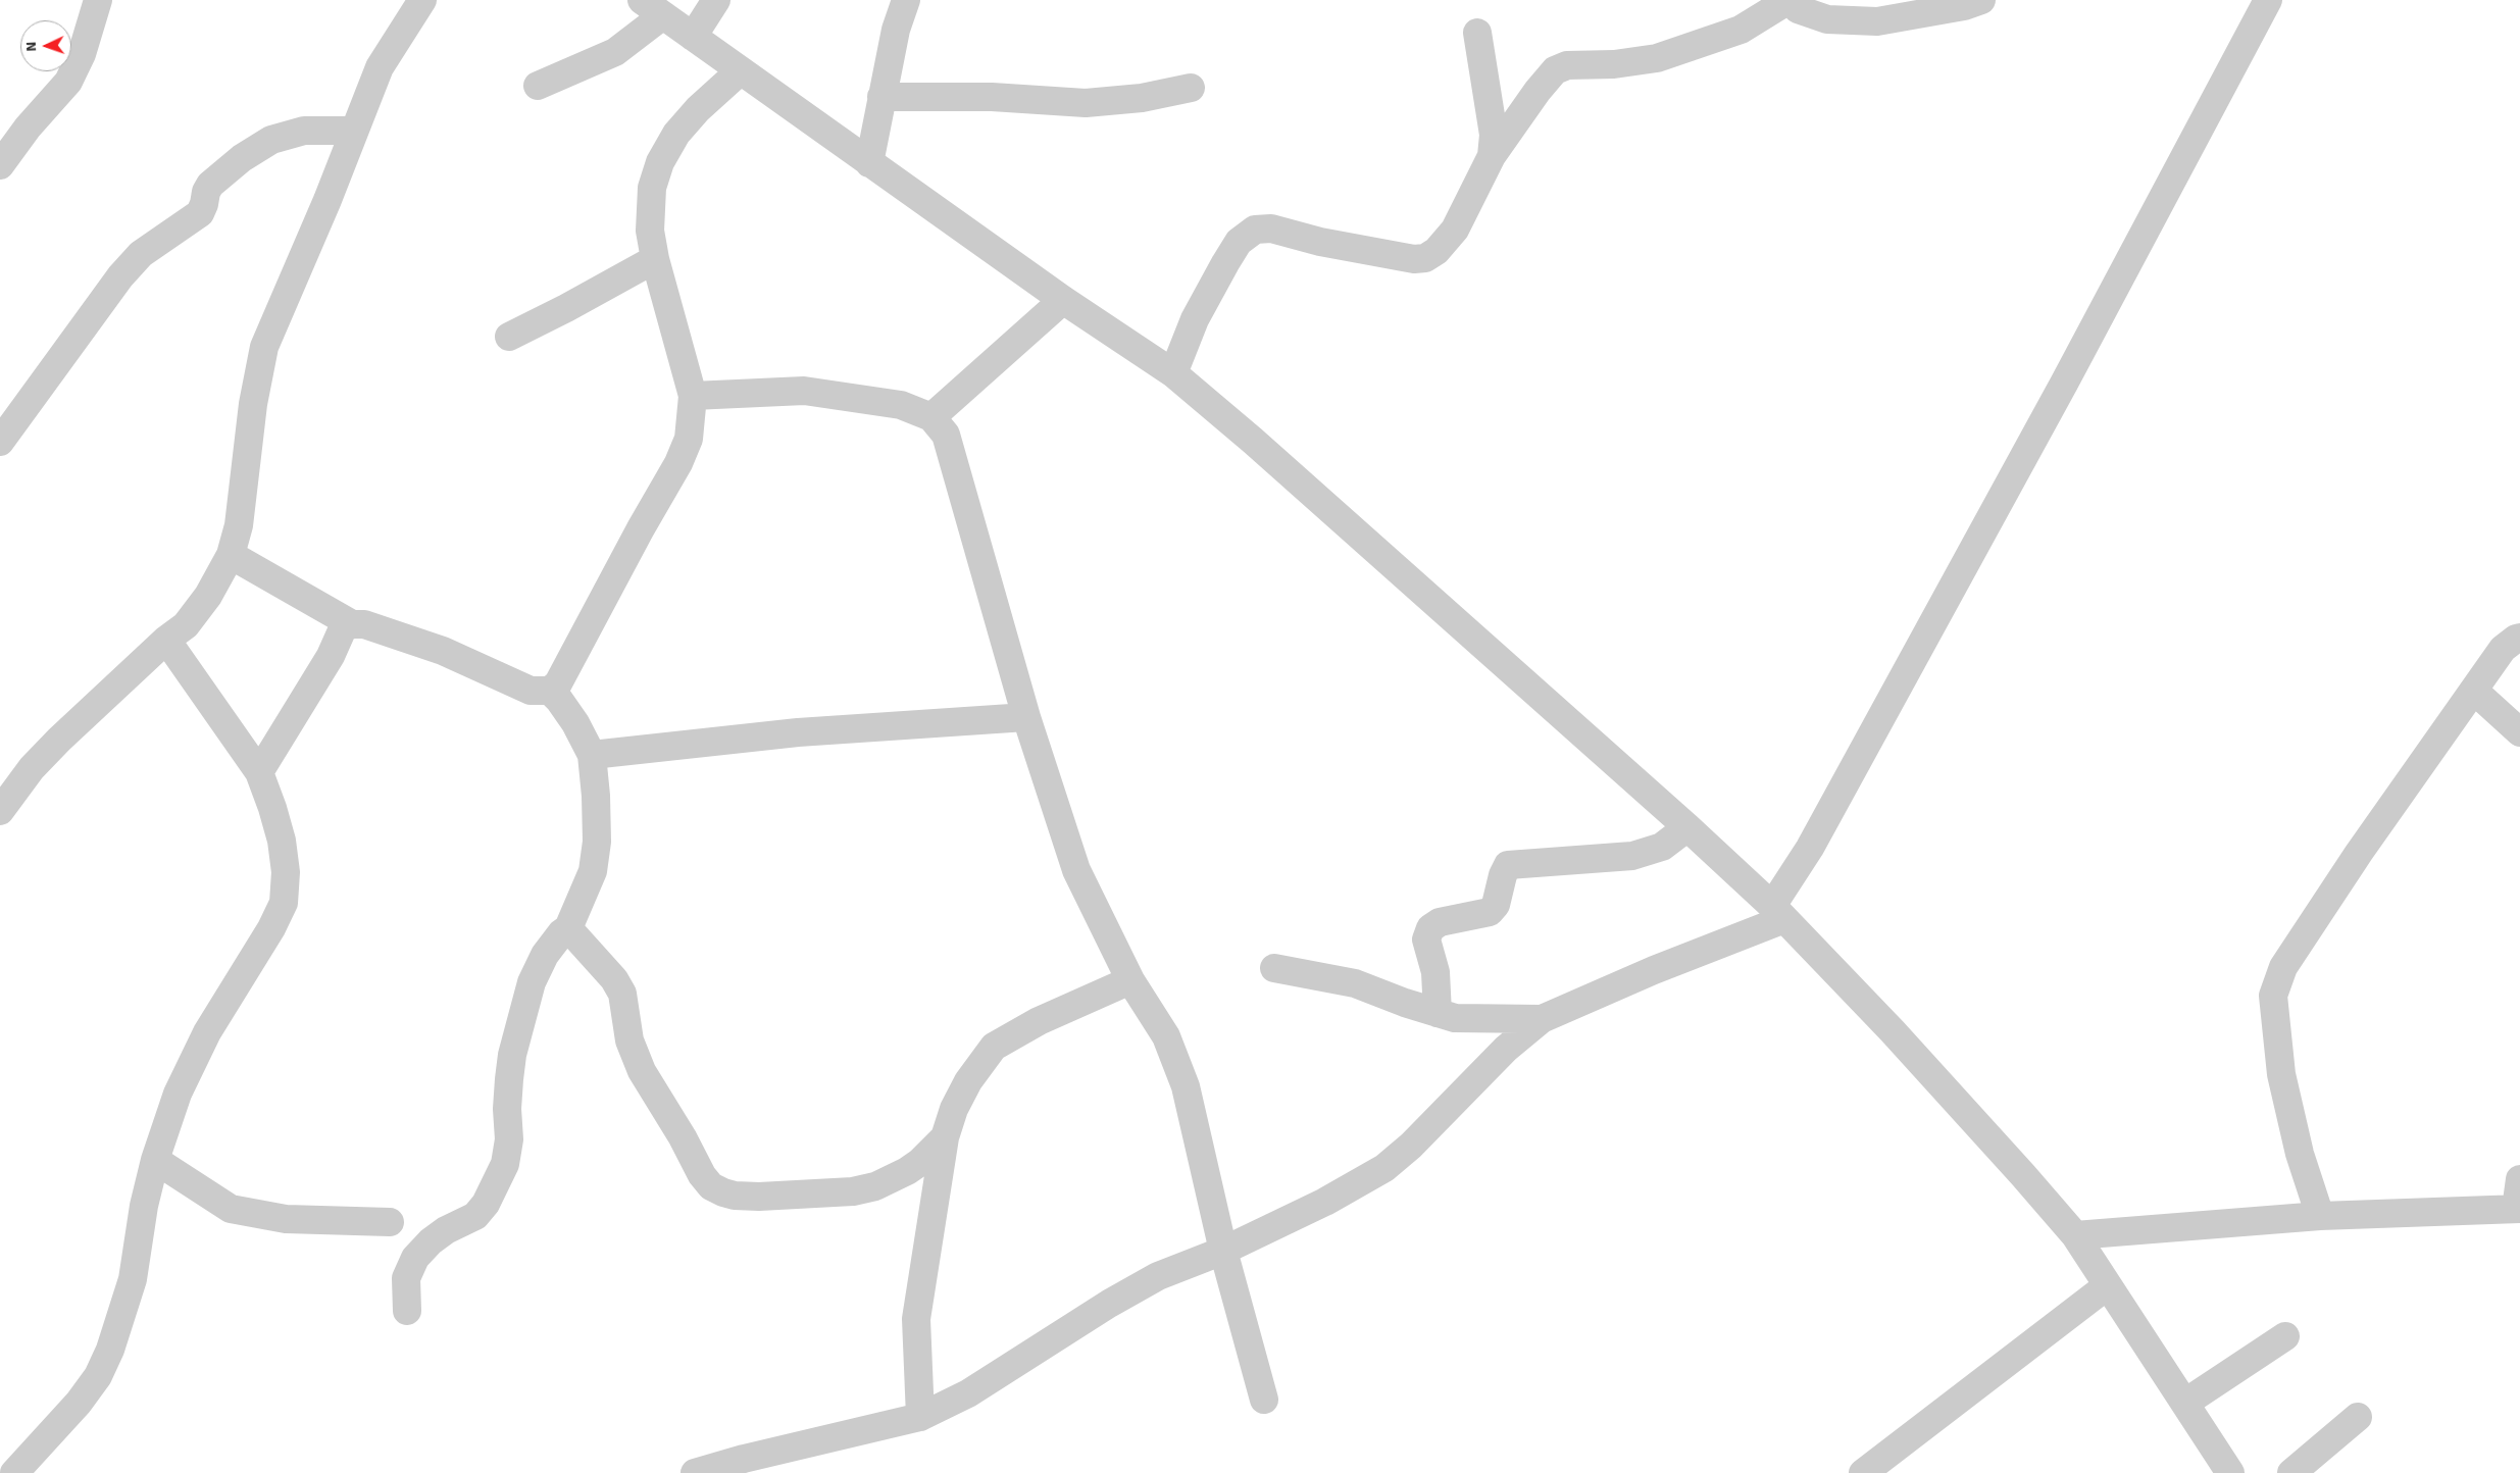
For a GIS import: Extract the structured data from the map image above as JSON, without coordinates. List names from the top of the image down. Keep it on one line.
{"north":"left"}
